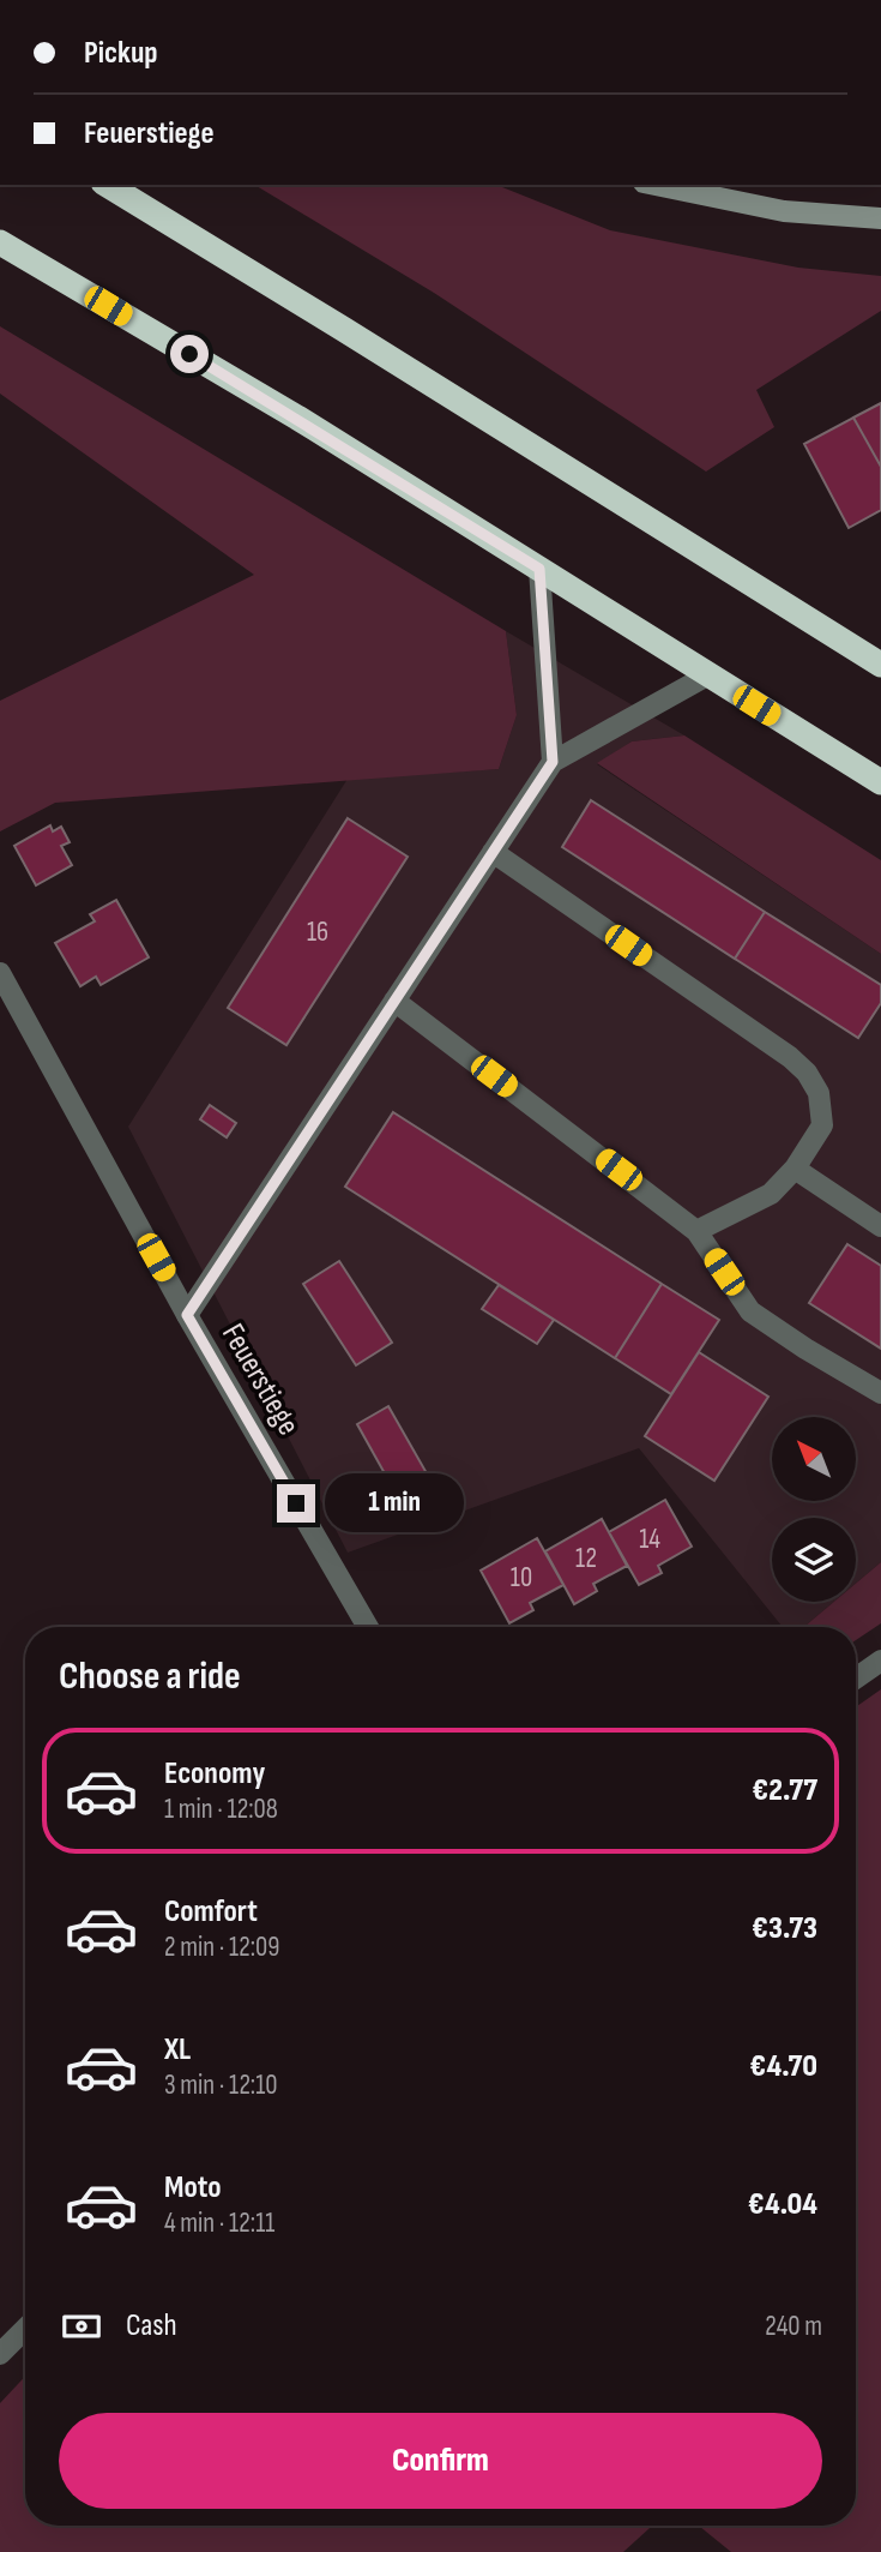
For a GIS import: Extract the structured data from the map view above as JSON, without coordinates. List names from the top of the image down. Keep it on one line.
{"streets":{"street":["Feuerstiege"]},"house_numbers":["16","14","12","10"],"north":"top left","page":{"banner":["Pickup","Feuerstiege"],"bubble":"1 min","heading":"Choose a ride","list":[{"name":"Economy","note":"1 min · 12:08","value":"€2.77"},{"name":"Comfort","note":"2 min · 12:09","value":"€3.73"},{"name":"XL","note":"3 min · 12:10","value":"€4.70"},{"name":"Moto","note":"4 min · 12:11","value":"€4.04"}],"pay":["Cash","240 m"],"buttons":"Confirm"}}
